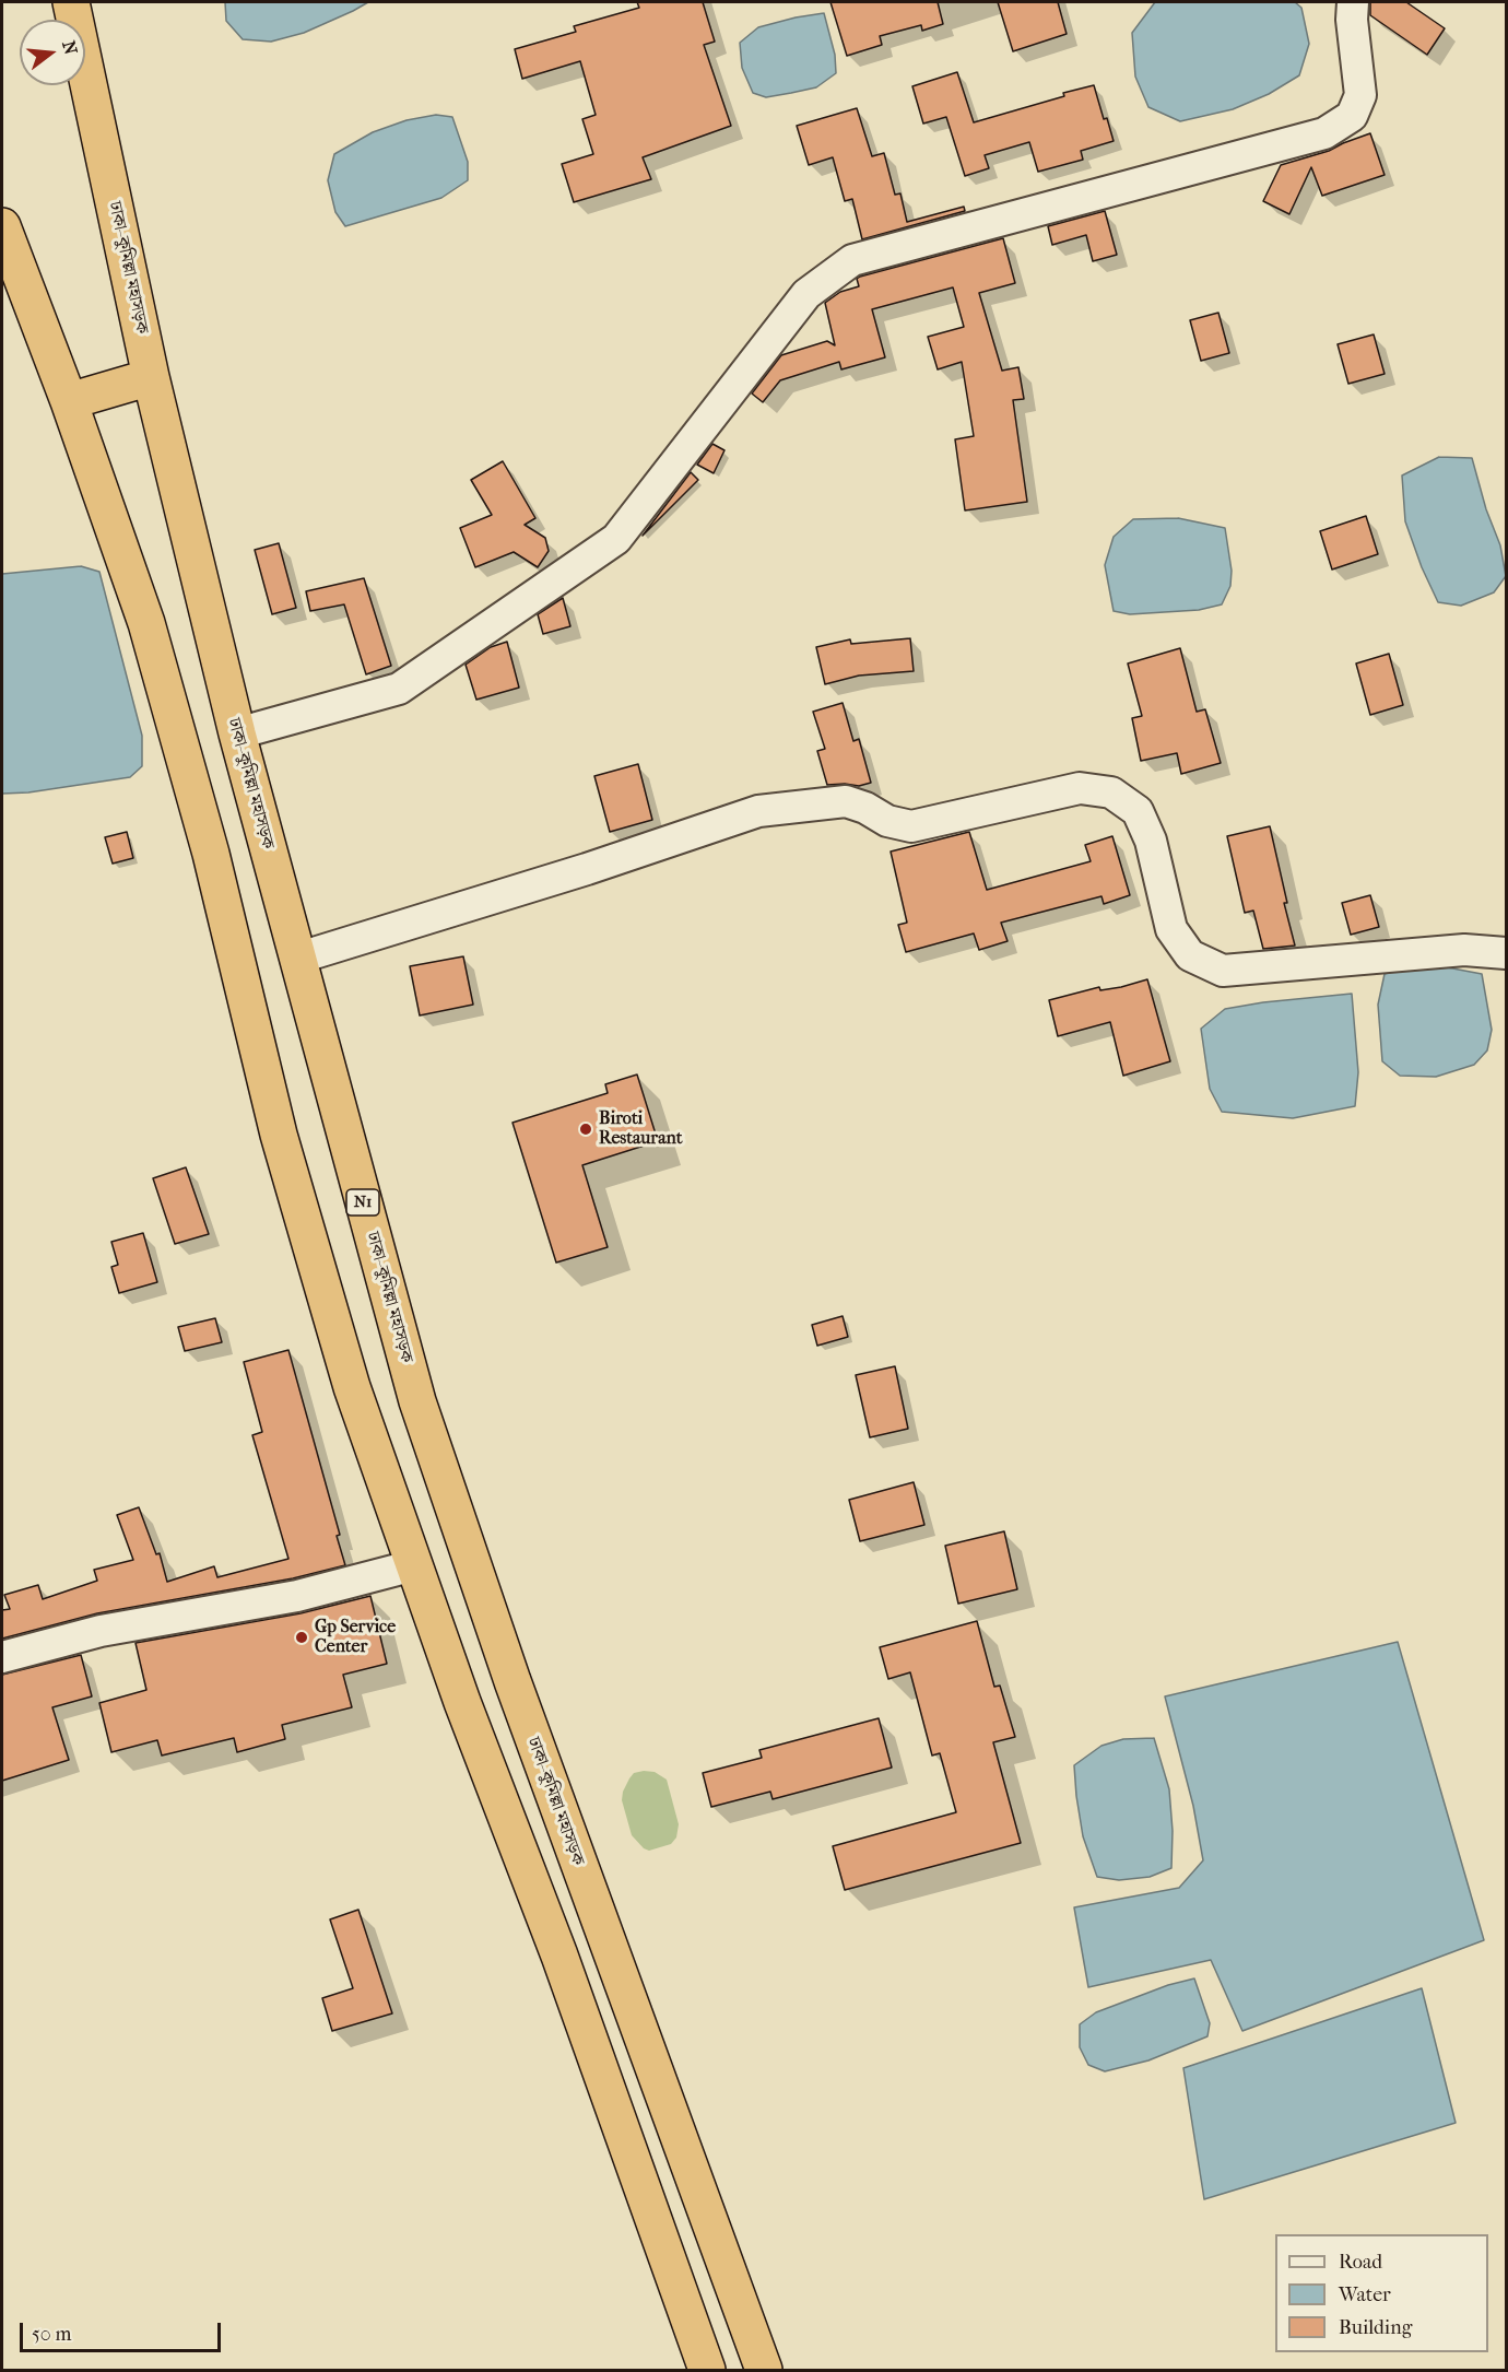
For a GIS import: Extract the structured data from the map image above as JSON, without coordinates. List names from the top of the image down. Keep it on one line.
{"streets":{"highway":["ঢাকা–কুমিল্লা মহাসড়ক","N1"]},"places":["Biroti Restaurant","Gp Service Center"],"legend":["Road","Water","Building"],"scale_bar":"50 m","north":"right"}
